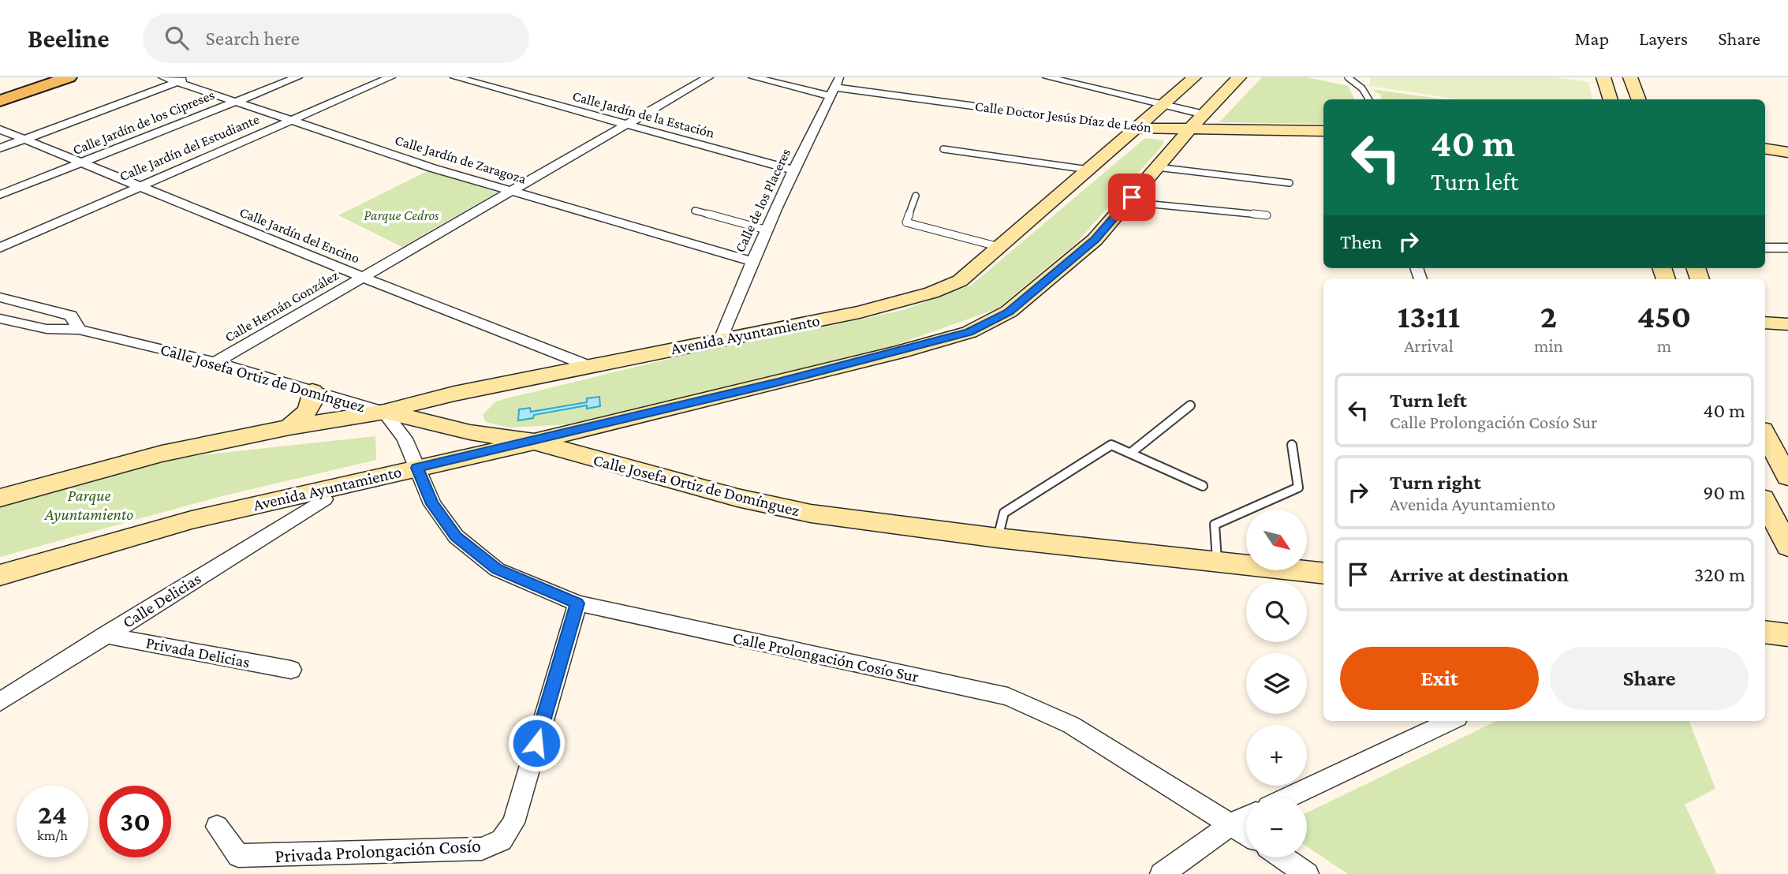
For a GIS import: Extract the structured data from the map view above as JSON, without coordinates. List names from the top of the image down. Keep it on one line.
{"streets":{"main road":["Calle Doctor Jesús Díaz de León","Avenida Ayuntamiento","Calle Josefa Ortiz de Domínguez"],"street":["Calle Jardín de la Estación","Calle Jardín de los Cipreses","Calle Jardín del Estudiante","Calle Jardín de Zaragoza","Calle de los Placeres","Calle Jardín del Encino","Calle Hernán González","Calle Delicias","Privada Delicias","Calle Prolongación Cosío Sur","Privada Prolongación Cosío"]},"crossings":[["Calle Jardín de la Estación","Calle de los Placeres"],["Calle Jardín de la Estación","Calle Hernán González"],["Calle Doctor Jesús Díaz de León","Calle de los Placeres"],["Calle Doctor Jesús Díaz de León","Avenida Ayuntamiento"],["Calle Jardín de los Cipreses","Calle Jardín de Zaragoza"],["Calle Jardín de los Cipreses","Calle Jardín del Encino"],["Calle Jardín del Estudiante","Calle Jardín de Zaragoza"],["Calle Jardín del Estudiante","Calle Jardín del Encino"],["Calle Jardín de Zaragoza","Calle de los Placeres"],["Calle Jardín de Zaragoza","Calle Hernán González"],["Calle de los Placeres","Avenida Ayuntamiento"],["Calle Jardín del Encino","Calle Hernán González"],["Calle Jardín del Encino","Avenida Ayuntamiento"],["Calle Hernán González","Calle Josefa Ortiz de Domínguez"],["Avenida Ayuntamiento","Calle Josefa Ortiz de Domínguez"],["Avenida Ayuntamiento","Calle Prolongación Cosío Sur"],["Calle Josefa Ortiz de Domínguez","Calle Prolongación Cosío Sur"],["Calle Delicias","Privada Delicias"],["Calle Prolongación Cosío Sur","Privada Prolongación Cosío"]],"parks":["Parque Cedros","Parque Ayuntamiento"],"north":"bottom right","page":{"header":"Beeline","search":"Search here","nav":["Map","Layers","Share"],"turn":["40 m","Turn left"],"then":"Then","eta":["13:11","Arrival","2","min","450","m"],"list":[{"name":"Turn left","note":"Calle Prolongación Cosío Sur","value":"40 m"},{"name":"Turn right","note":"Avenida Ayuntamiento","value":"90 m"},{"name":"Arrive at destination","value":"320 m"}],"map_buttons":["+","−"],"buttons":["Exit","Share"],"speed":"24 km/h","limit":"30"}}
